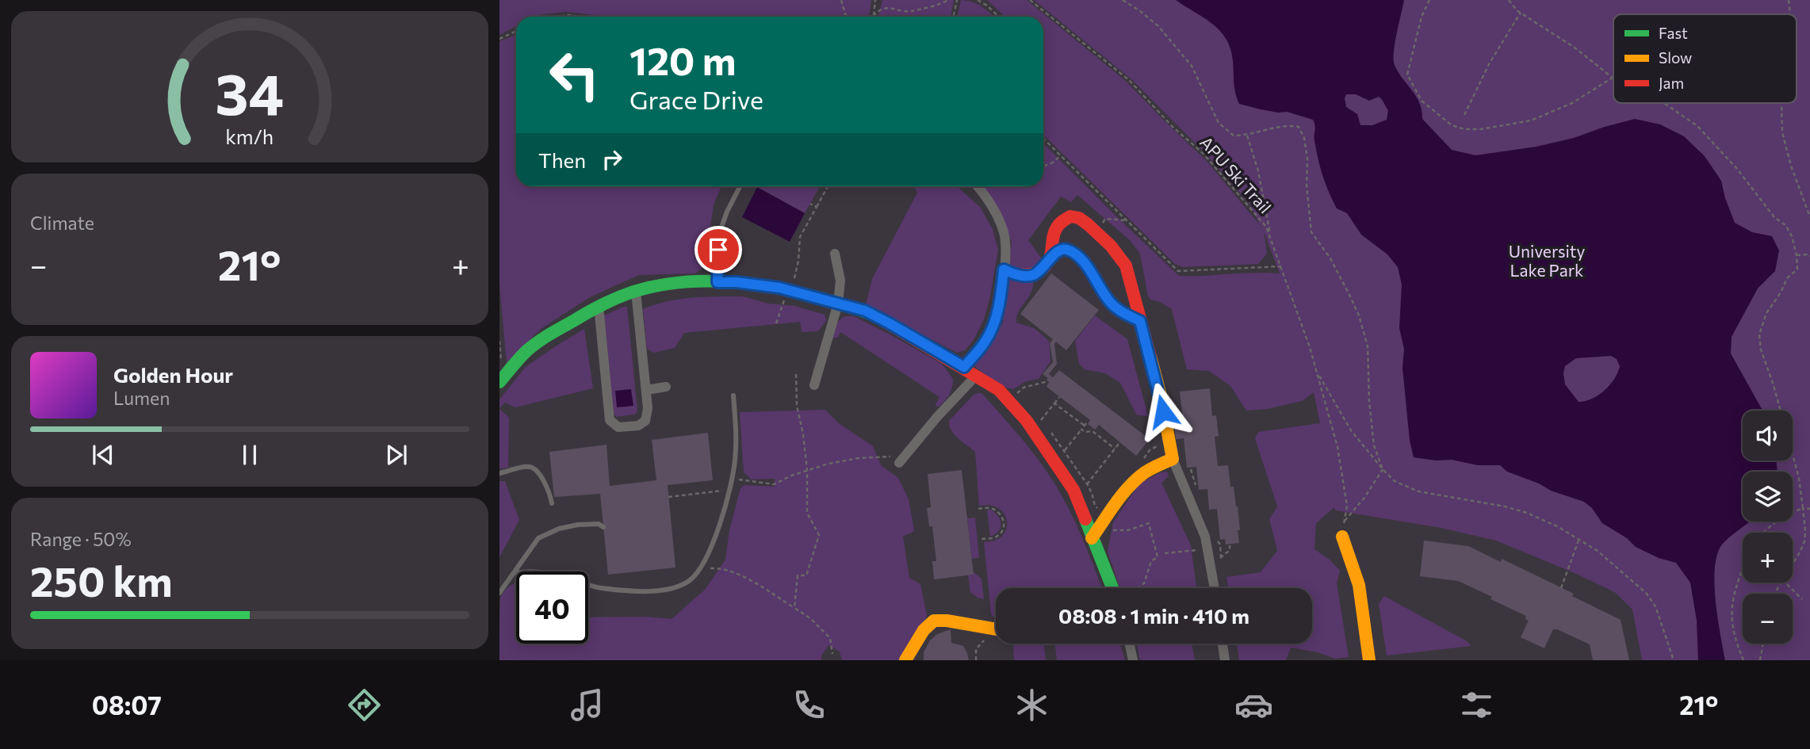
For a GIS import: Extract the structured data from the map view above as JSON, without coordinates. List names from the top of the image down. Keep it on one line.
{"streets":{"path":["APU Ski Trail"]},"parks":["University Lake Park"],"legend":["Fast","Slow","Jam"],"page":{"turn":["120 m","Grace Drive"],"then":"Then","tile":["Climate",["Range · 50%","250 km"]],"heat":["−","21°","+"],"song":["Golden Hour","Lumen"],"map_buttons":["+","−"],"limit":"40","trip":"08:08 · 1 min · 410 m","tabs":["08:07","21°"],"gauge":["34","km/h"]}}
